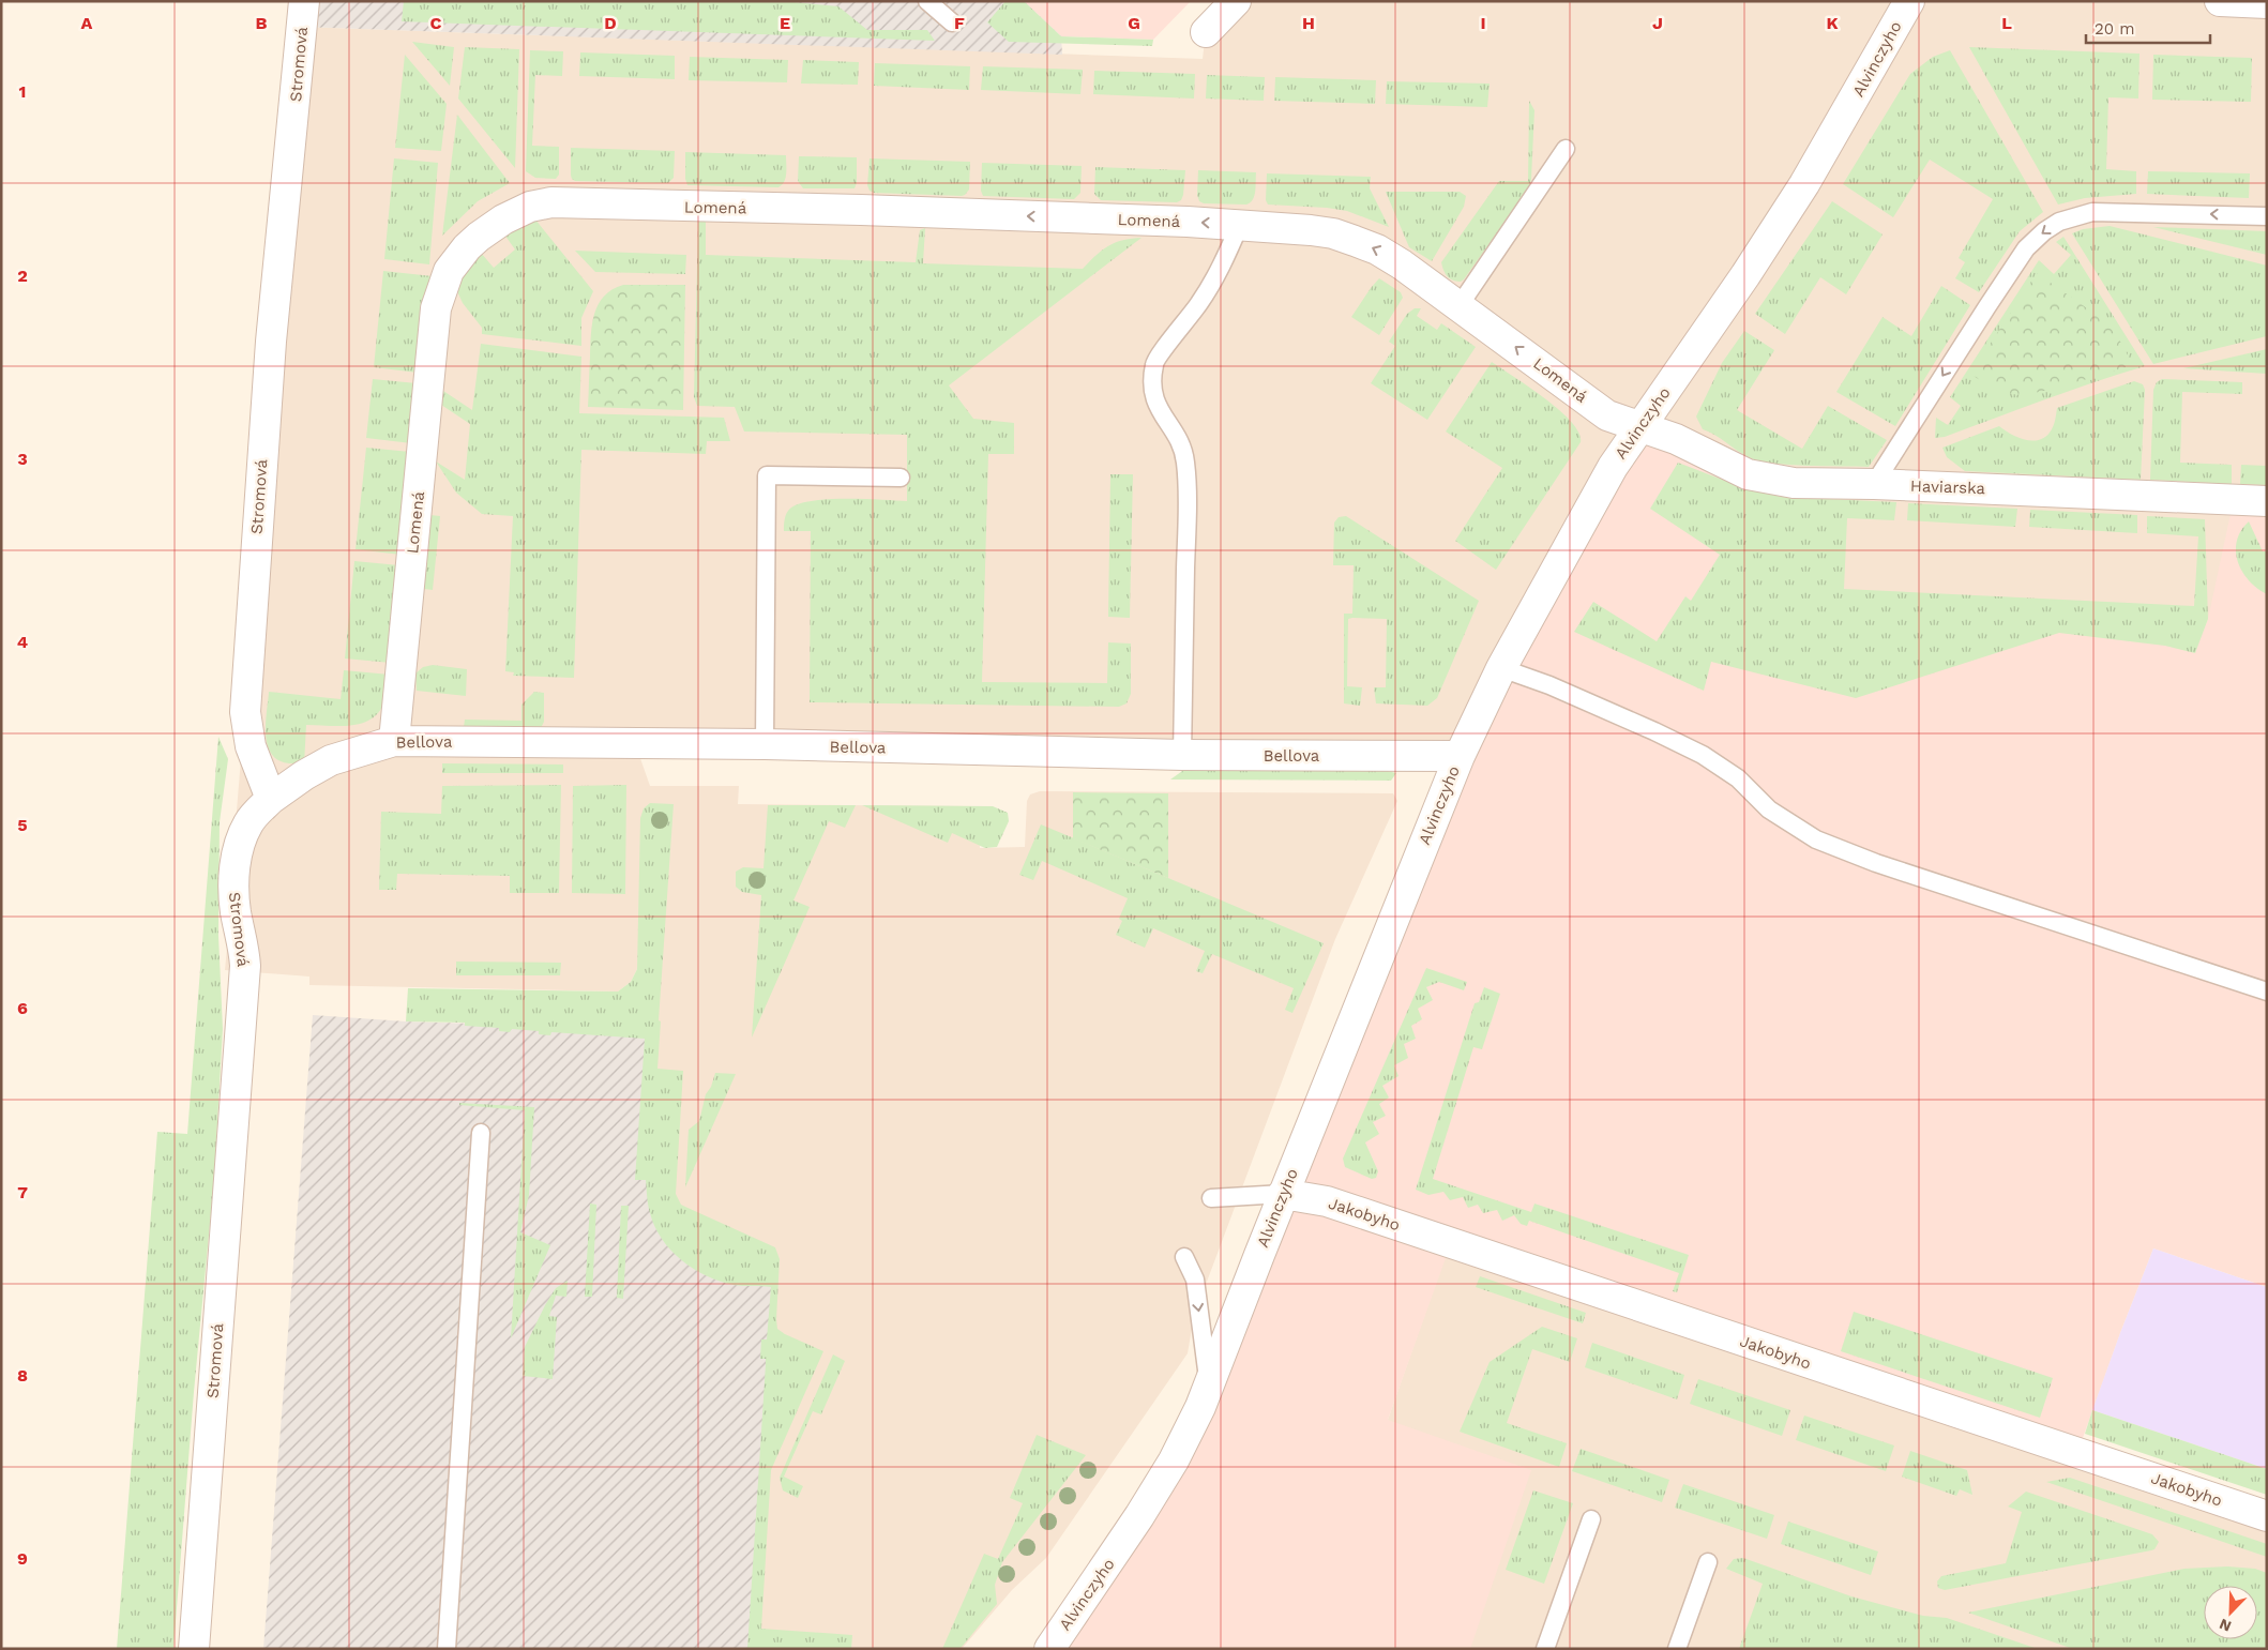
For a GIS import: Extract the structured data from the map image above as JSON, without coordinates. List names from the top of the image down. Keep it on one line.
{"streets":{"street":["Alvinczyho","Stromová","Lomená","Haviarska","Bellova","Jakobyho"]},"crossings":[["Alvinczyho","Lomená"],["Alvinczyho","Haviarska"],["Alvinczyho","Bellova"],["Alvinczyho","Jakobyho"],["Stromová","Bellova"],["Lomená","Haviarska"],["Lomená","Bellova"]],"scale_bar":"20 m","north":"bottom left","grid":{"columns":["A","B","C","D","E","F","G","H","I","J","K","L"],"rows":["1","2","3","4","5","6","7","8","9"]}}
